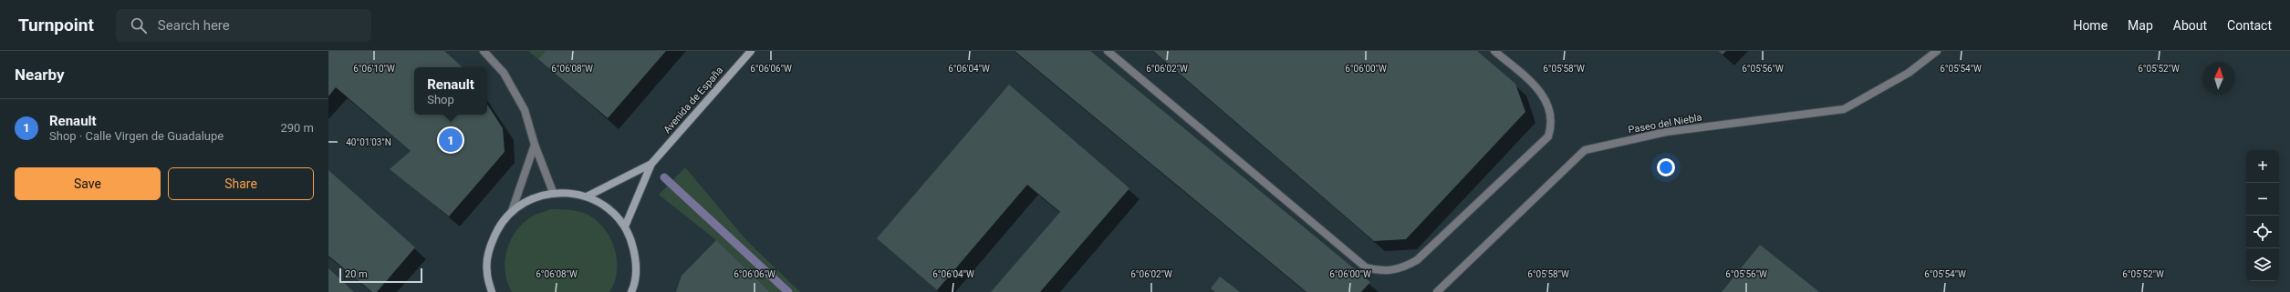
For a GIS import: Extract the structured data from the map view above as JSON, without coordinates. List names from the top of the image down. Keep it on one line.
{"streets":{"main road":["Avenida de España"],"street":["Paseo del Niebla"]},"scale_bar":"20 m","north":"top","page":{"header":"Turnpoint","search":"Search here","nav":["Home","Map","About","Contact"],"heading":"Nearby","popup":["Renault","Shop"],"list":[{"mark":"1","name":"Renault","note":"Shop · Calle Virgen de Guadalupe","value":"290 m"}],"pins":"1","map_buttons":["+","−"],"buttons":["Save","Share"],"scale":"20 m"},"coordinates":["6°06'10\"W","6°06'08\"W","6°06'06\"W","6°06'04\"W","6°06'02\"W","6°06'00\"W","6°05'58\"W","6°05'56\"W","6°05'54\"W","6°05'52\"W","40°01'03\"N"]}
